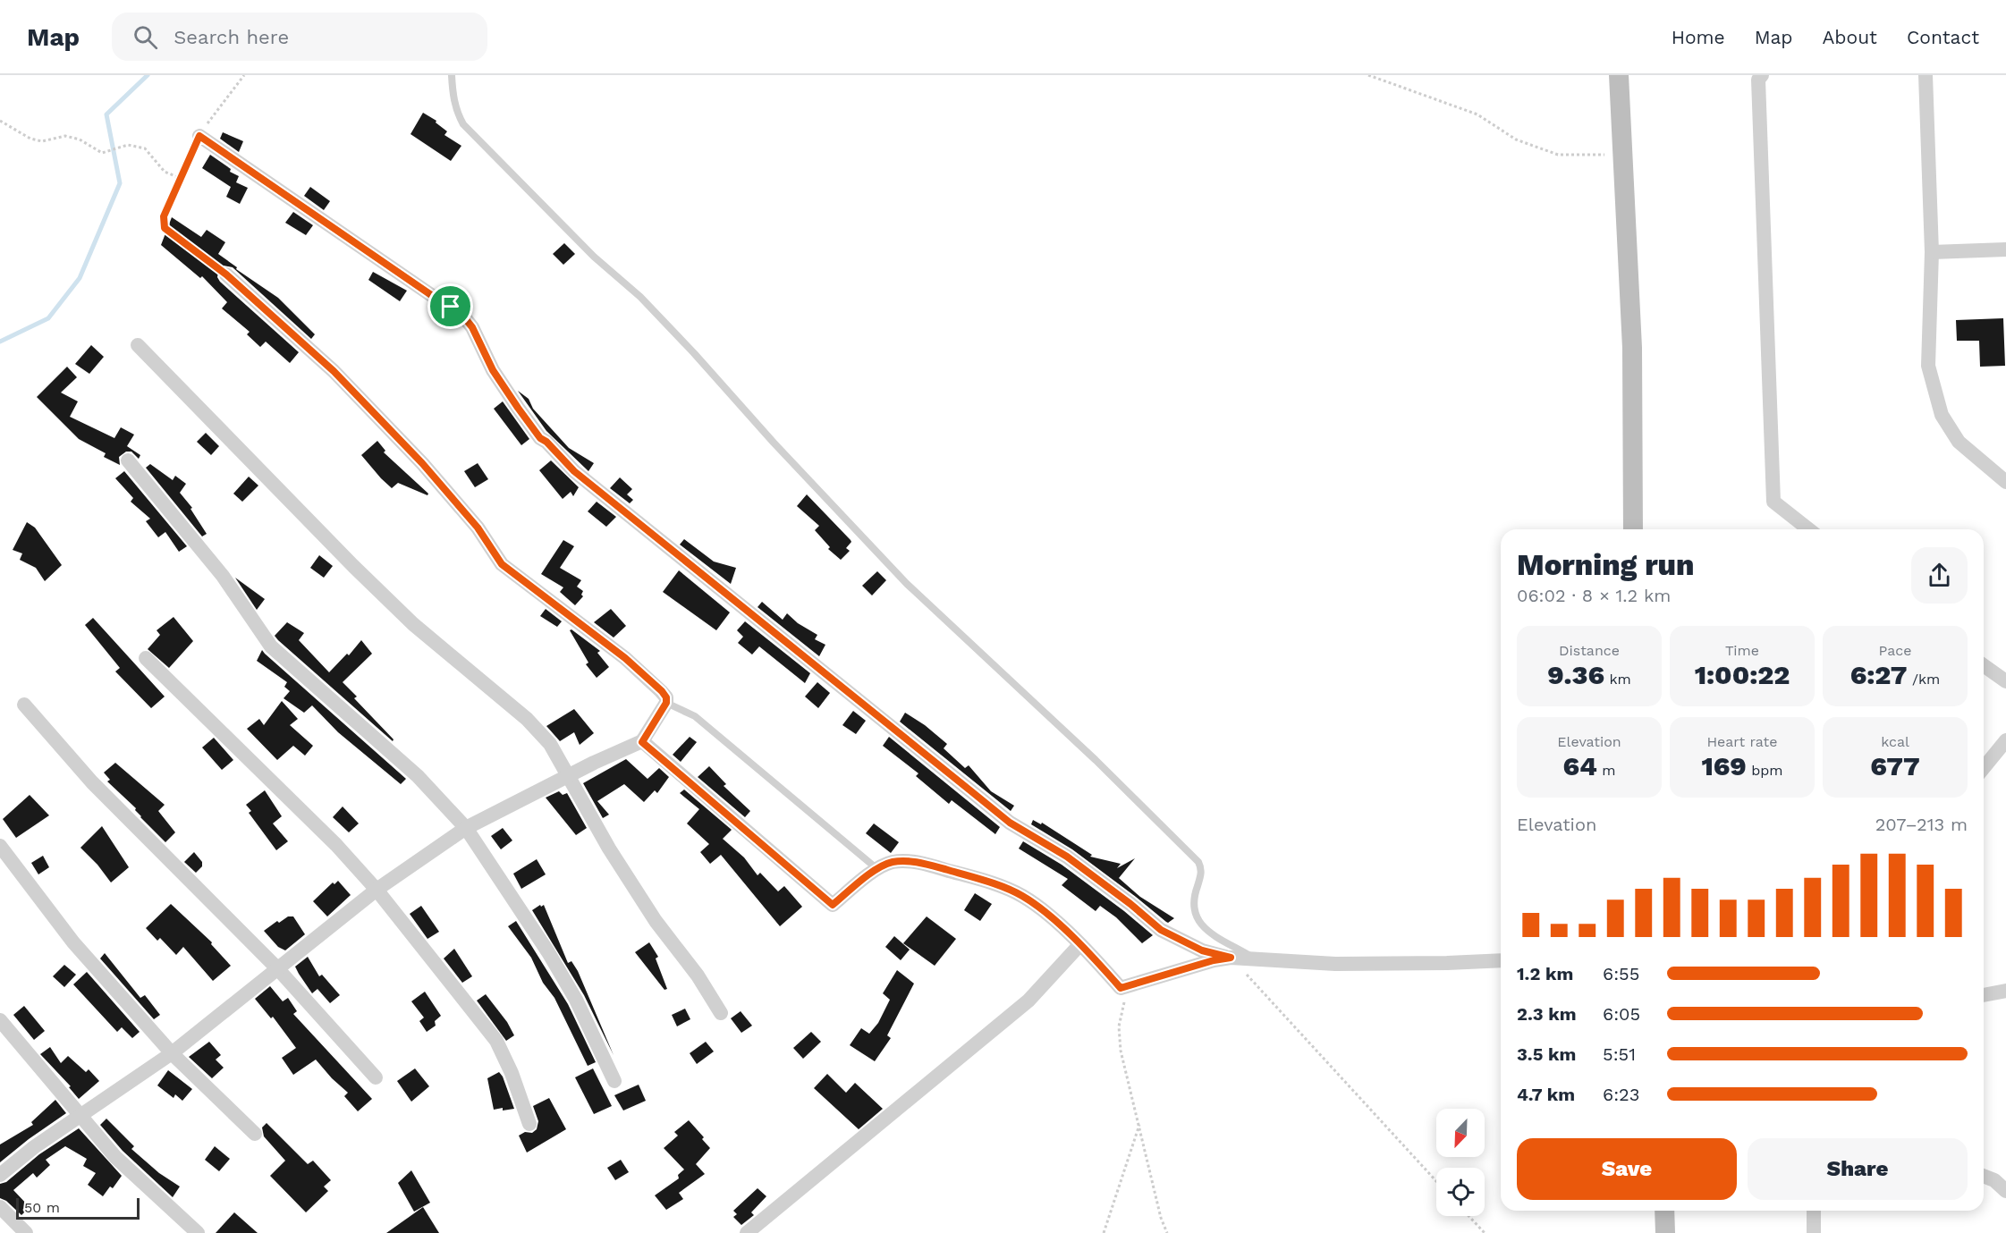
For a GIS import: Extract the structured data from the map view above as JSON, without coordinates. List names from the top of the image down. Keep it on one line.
{"scale_bar":"50 m","north":"bottom left","page":{"header":"Map","search":"Search here","nav":["Home","Map","About","Contact"],"heading":["Morning run","06:02 · 8 × 1.2 km"],"stats":[["Distance","9.36 km"],["Time","1:00:22"],["Pace","6:27 /km"],["Elevation","64 m"],["Heart rate","169 bpm"],["kcal","677"]],"chart":["Elevation","207–213 m"],"list":[{"name":"1.2 km","note":"6:55"},{"name":"2.3 km","note":"6:05"},{"name":"3.5 km","note":"5:51"},{"name":"4.7 km","note":"6:23"}],"buttons":["Save","Share"],"scale":"50 m"}}
